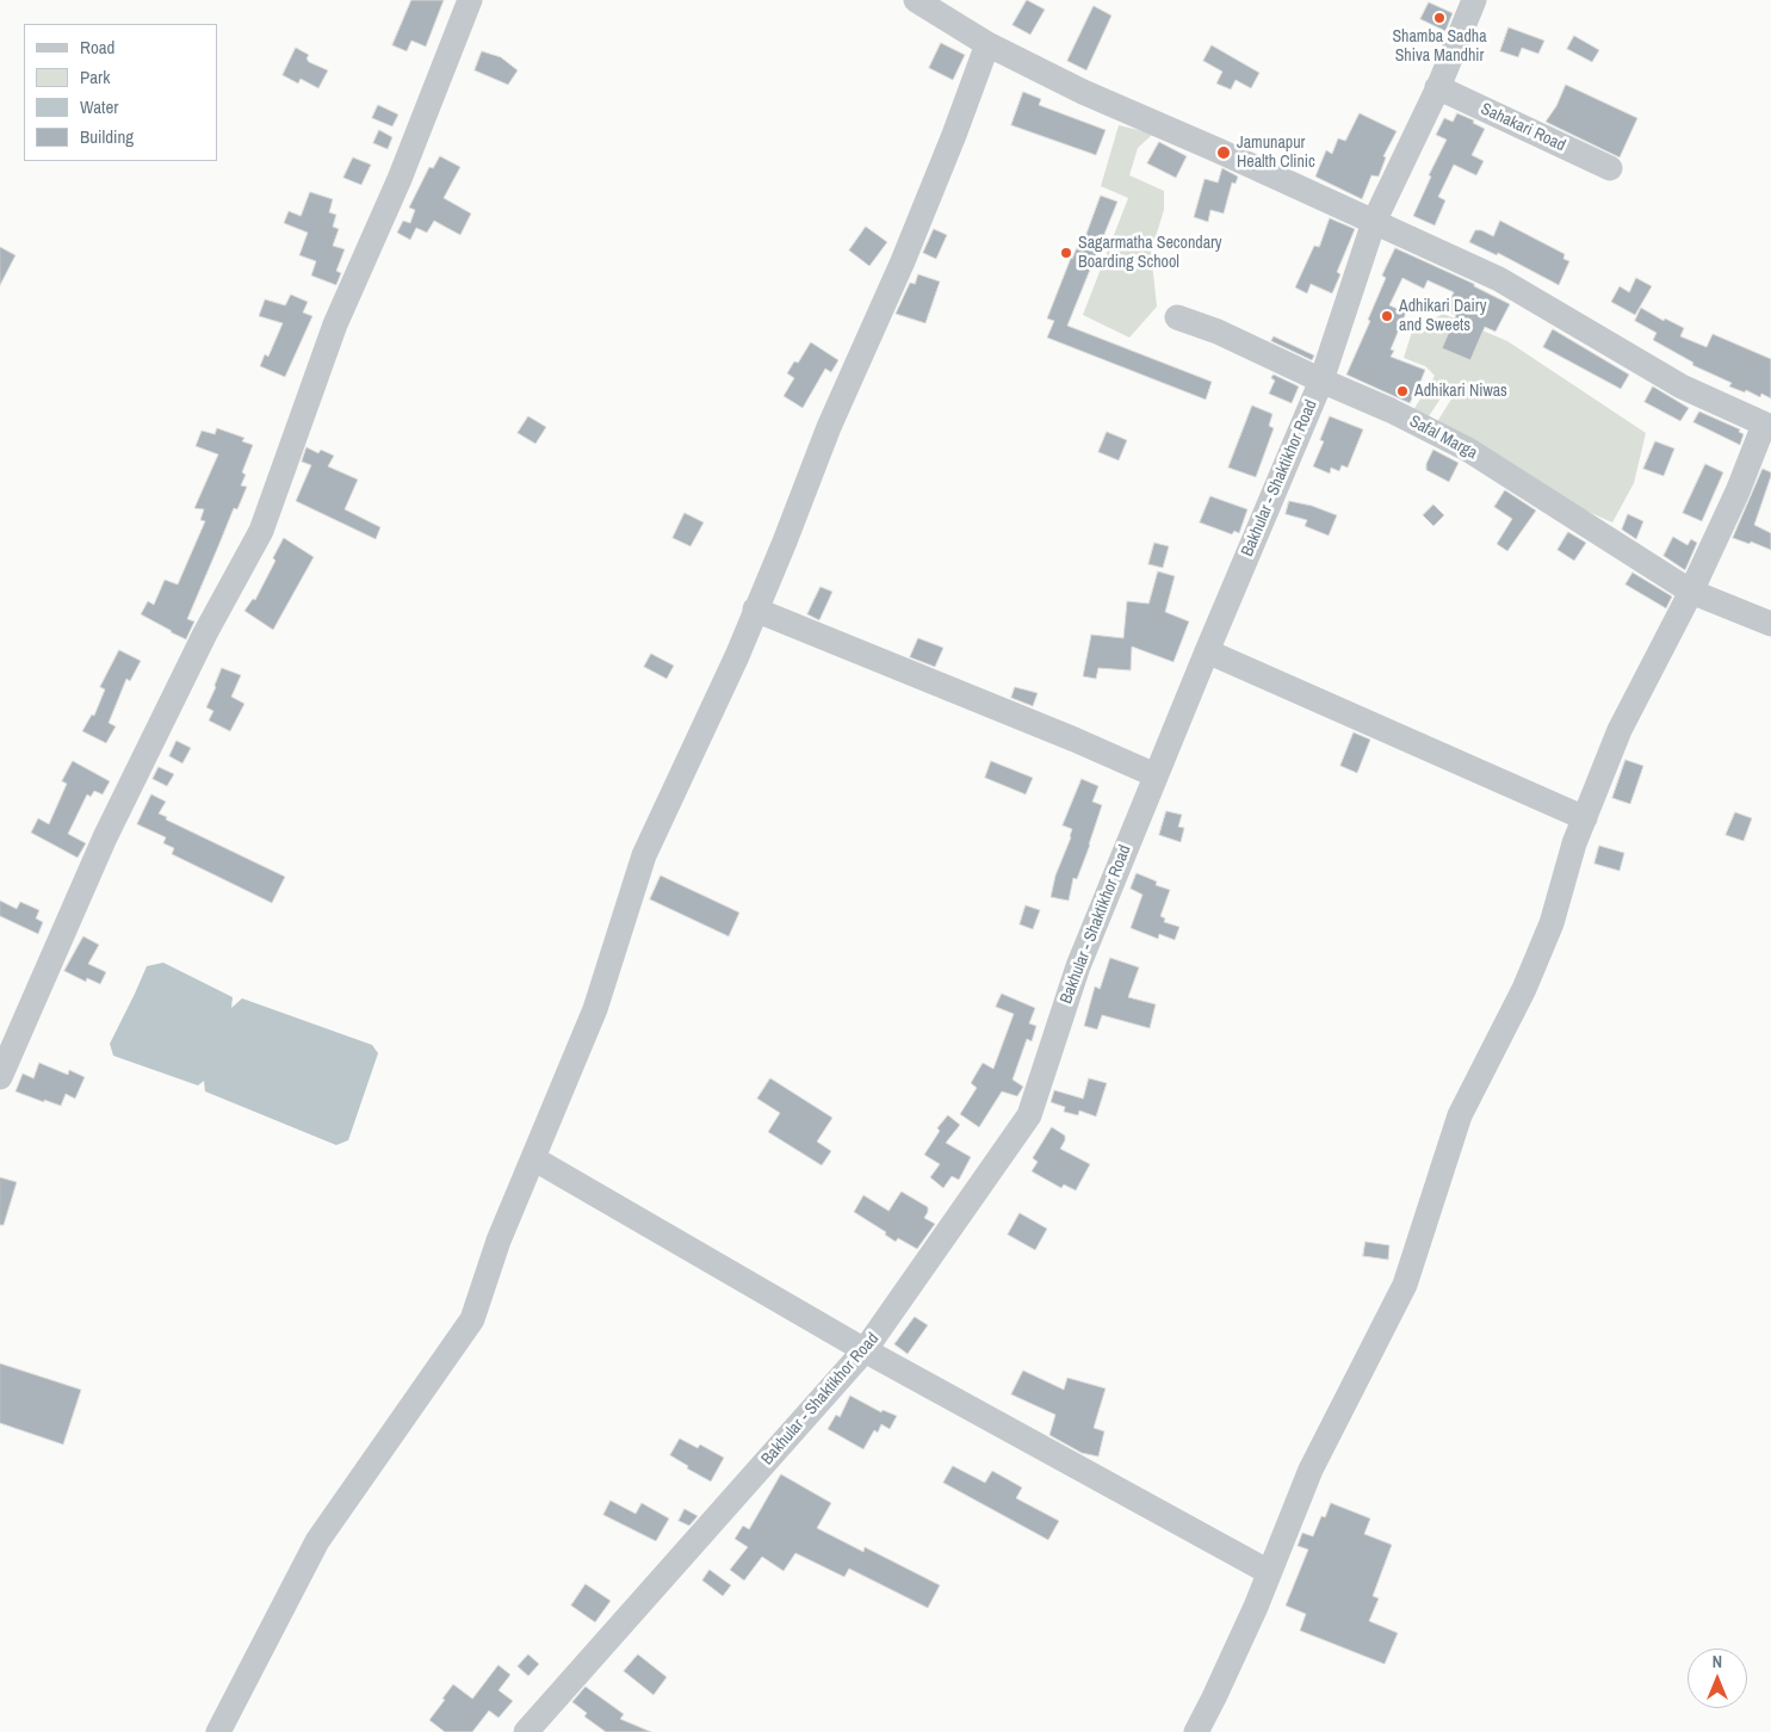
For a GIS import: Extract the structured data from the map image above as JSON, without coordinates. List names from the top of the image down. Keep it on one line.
{"streets":{"street":["Sahakari Road","Safal Marga","Bakhular - Shaktikhor Road"]},"crossings":[["Sahakari Road","Bakhular - Shaktikhor Road"],["Safal Marga","Bakhular - Shaktikhor Road"]],"places":["Shamba Sadha Shiva Mandhir","Jamunapur Health Clinic","Sagarmatha Secondary Boarding School","Adhikari Dairy and Sweets","Adhikari Niwas"],"legend":["Road","Park","Water","Building"],"north":"top"}
